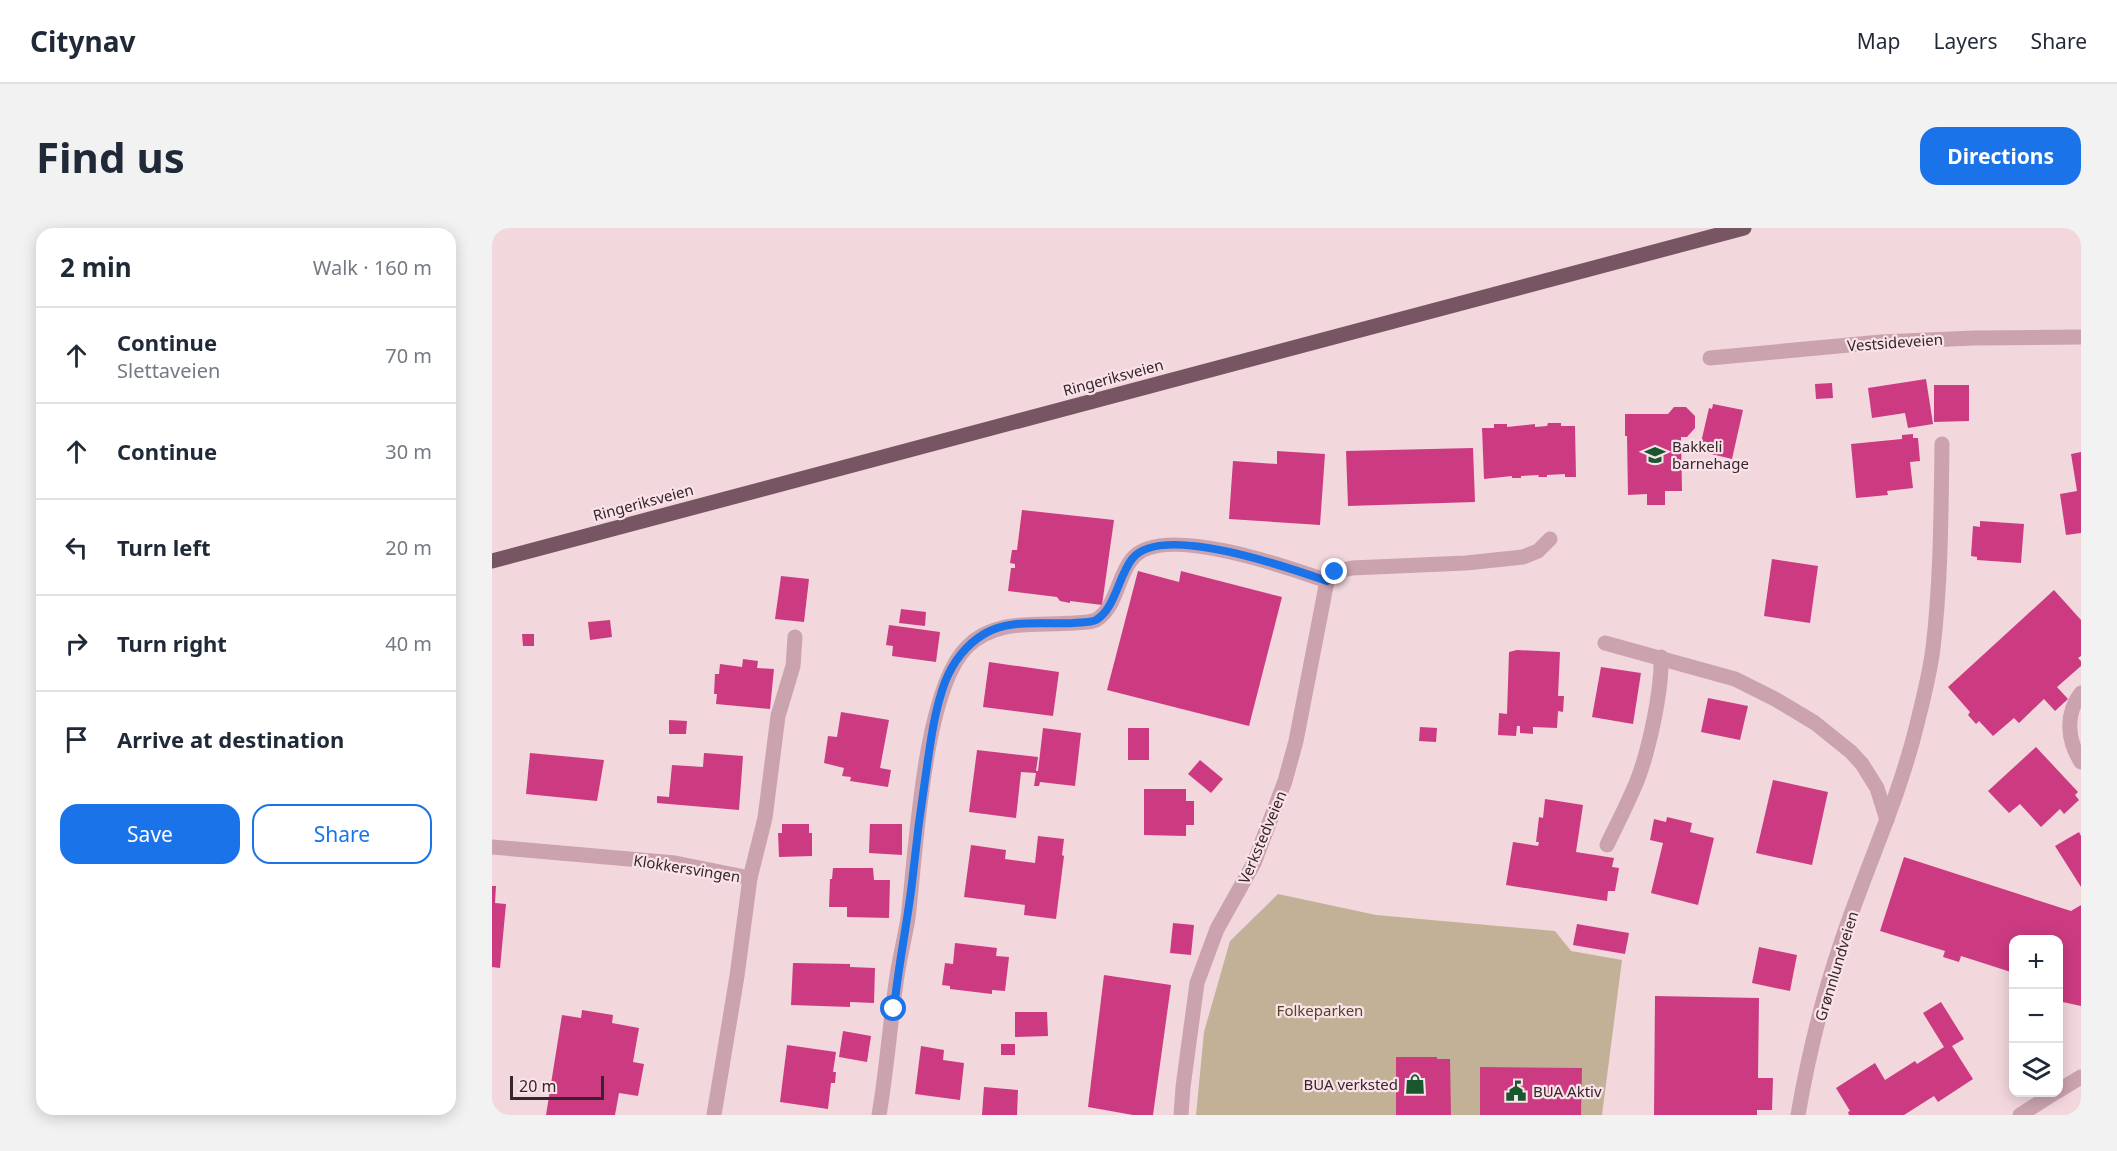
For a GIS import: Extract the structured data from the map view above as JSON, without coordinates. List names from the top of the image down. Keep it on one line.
{"streets":{"main road":["Ringeriksveien"],"street":["Vestsideveien","Verkstedveien","Klokkersvingen","Grønnlundveien"]},"parks":["Folkeparken"],"places":{"school or university":["Bakkeli barnehage"],"shop":["BUA verksted"],"public building":["BUA Aktiv"]},"scale_bar":"20 m","page":{"header":"Citynav","nav":["Map","Layers","Share"],"buttons":["Directions",["Save","Share"]],"title":"Find us","heading":["2 min","Walk · 160 m"],"list":[["Continue","Slettaveien","70 m"],["Continue","30 m"],["Turn left","20 m"],["Turn right","40 m"],"Arrive at destination"],"map_buttons":["+","−"],"scale":"20 m"}}
